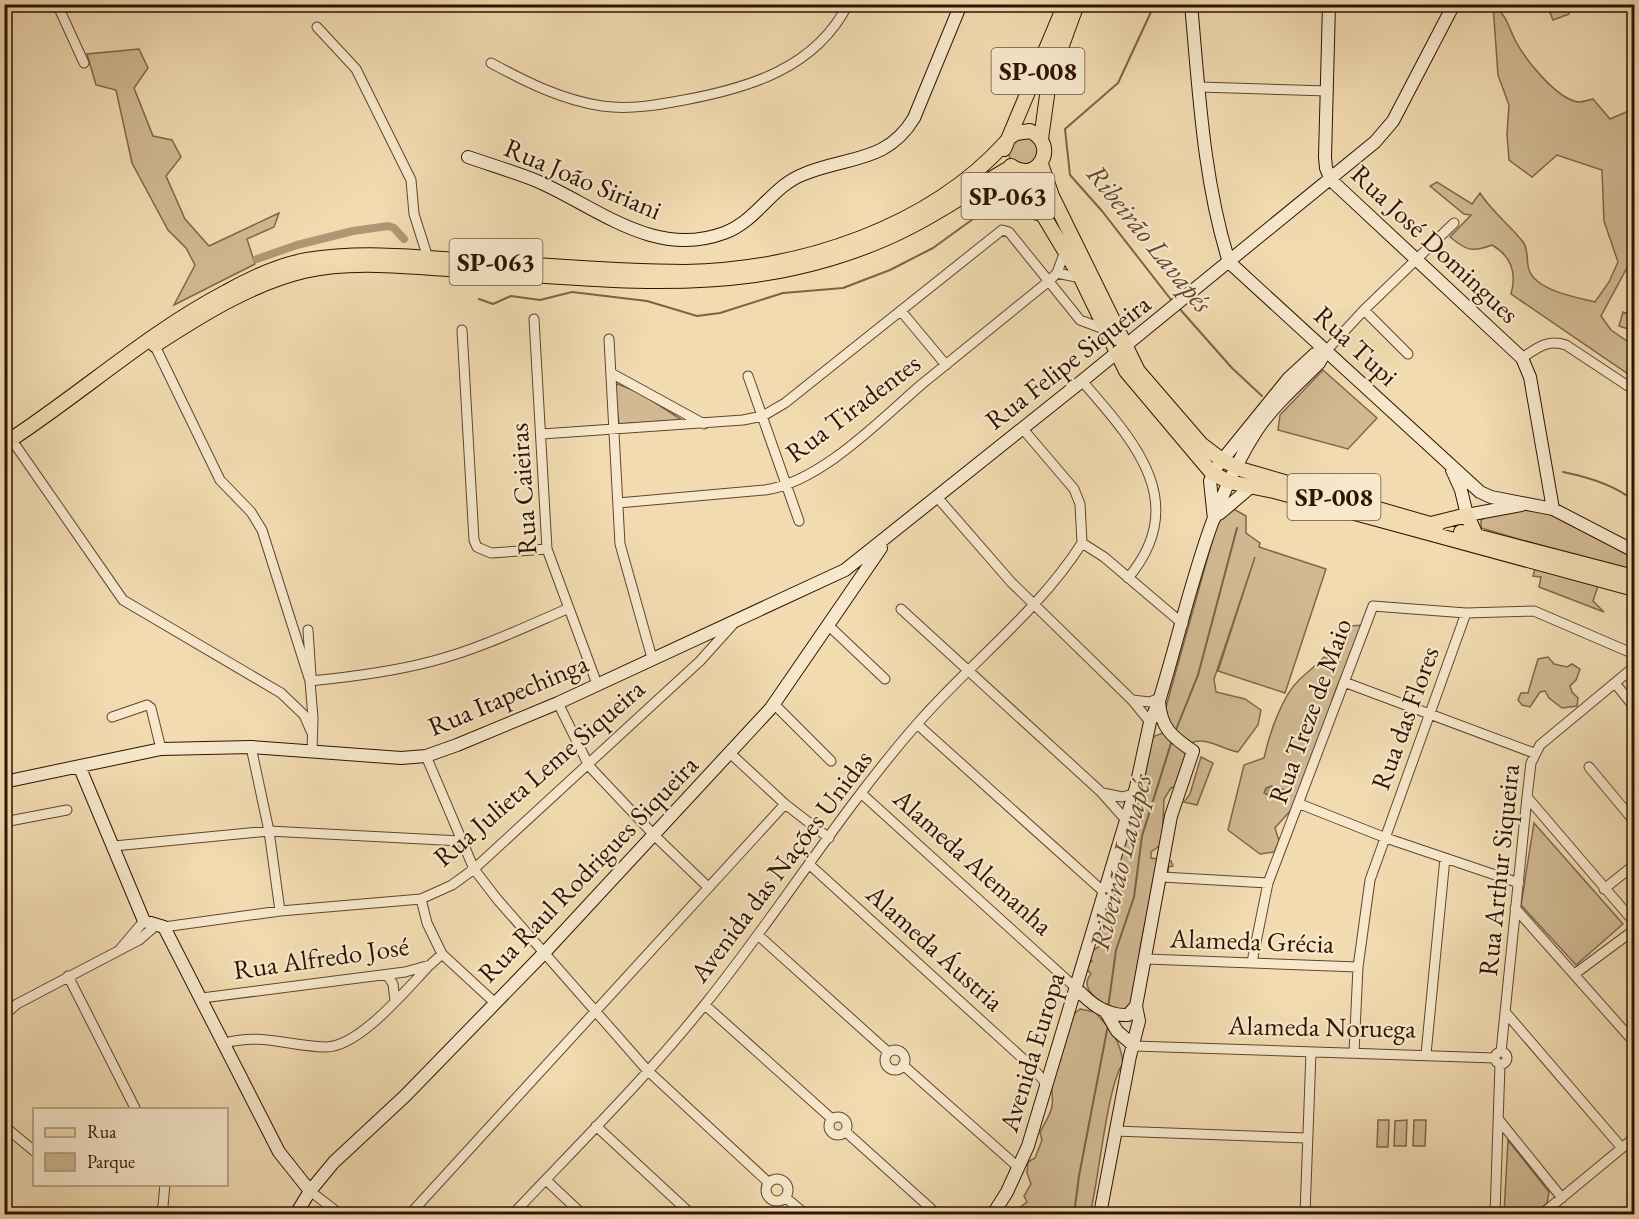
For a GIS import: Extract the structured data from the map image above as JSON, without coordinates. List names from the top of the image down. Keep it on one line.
{"streets":{"main road":["SP-008","SP-063"],"street":["Rua João Siriani","Rua José Domingues","Rua Tupi","Rua Felipe Siqueira","Rua Tiradentes","Rua Caieiras","Rua Itapechinga","Rua Treze de Maio","Rua das Flores","Rua Julieta Leme Siqueira","Alameda Alemanha","Avenida das Nações Unidas","Rua Raul Rodrigues Siqueira","Rua Arthur Siqueira","Alameda Grécia","Alameda Áustria","Rua Alfredo José","Alameda Noruega","Avenida Europa"]},"crossings":[["SP-008","SP-063"],["SP-008","Rua Felipe Siqueira"],["SP-008","Avenida Europa"],["Rua José Domingues","Rua Tupi"],["Rua José Domingues","Rua Felipe Siqueira"],["Rua Tupi","Rua Felipe Siqueira"],["Rua Tupi","Avenida Europa"],["Rua Felipe Siqueira","Rua Itapechinga"],["Rua Felipe Siqueira","Rua Raul Rodrigues Siqueira"],["Rua Caieiras","Rua Itapechinga"],["Rua Itapechinga","Rua Julieta Leme Siqueira"],["Rua Itapechinga","Rua Raul Rodrigues Siqueira"],["Rua Treze de Maio","Rua das Flores"],["Rua Treze de Maio","Alameda Grécia"],["Rua das Flores","Alameda Grécia"],["Rua das Flores","Alameda Noruega"],["Alameda Alemanha","Avenida das Nações Unidas"],["Alameda Alemanha","Alameda Noruega"],["Alameda Alemanha","Avenida Europa"],["Avenida das Nações Unidas","Alameda Áustria"],["Rua Arthur Siqueira","Alameda Noruega"],["Alameda Áustria","Avenida Europa"]],"water":["Ribeirão Lavapés"],"legend":["Rua","Parque"]}
